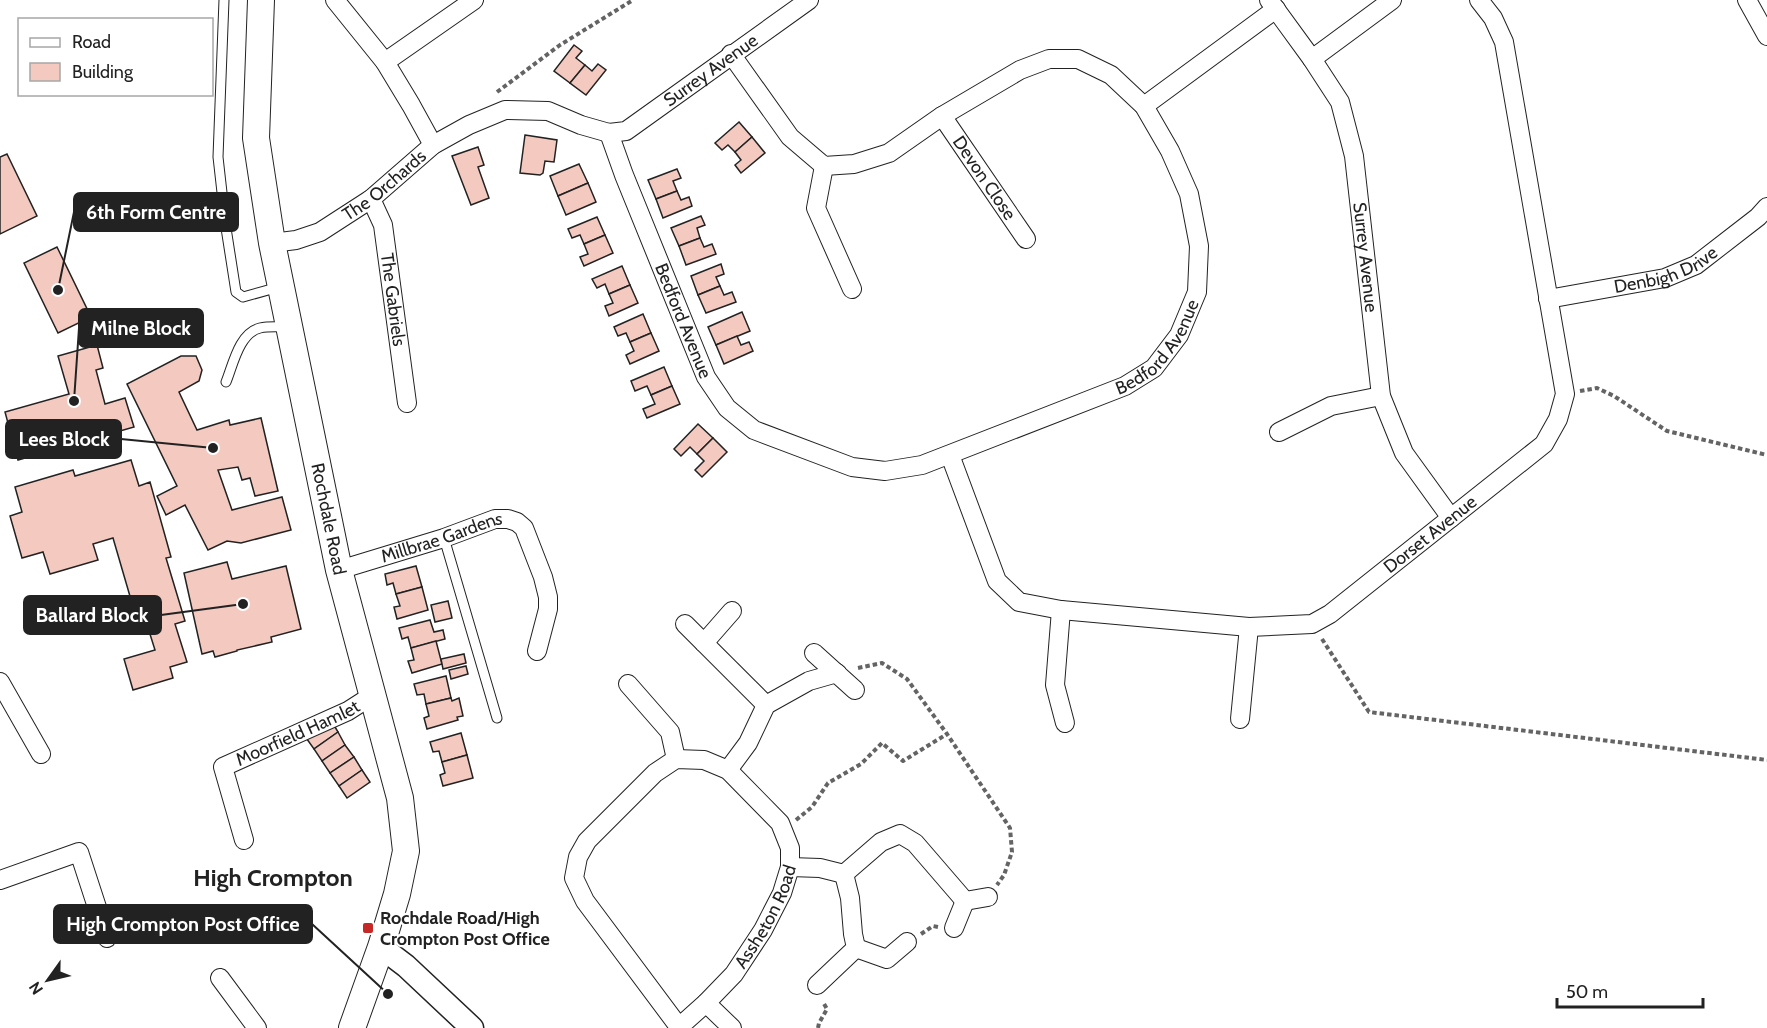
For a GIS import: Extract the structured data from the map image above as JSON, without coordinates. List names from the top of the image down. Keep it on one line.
{"streets":{"main road":["Rochdale Road"],"street":["Surrey Avenue","Devon Close","The Orchards","Denbigh Drive","The Gabriels","Bedford Avenue","Dorset Avenue","Millbrae Gardens","Moorfield Hamlet","Assheton Road"]},"crossings":[["Surrey Avenue","Bedford Avenue"],["Surrey Avenue","Dorset Avenue"],["Devon Close","Bedford Avenue"],["The Orchards","The Gabriels"],["The Orchards","Rochdale Road"],["Denbigh Drive","Dorset Avenue"],["Bedford Avenue","Dorset Avenue"],["Rochdale Road","Millbrae Gardens"],["Rochdale Road","Moorfield Hamlet"]],"districts":["High Crompton"],"places":{"other":["6th Form Centre","Milne Block","Lees Block","Ballard Block","High Crompton Post Office"],"transit":["Rochdale Road/High Crompton Post Office"]},"legend":["Road","Building"],"scale_bar":"50 m","north":"bottom left"}
